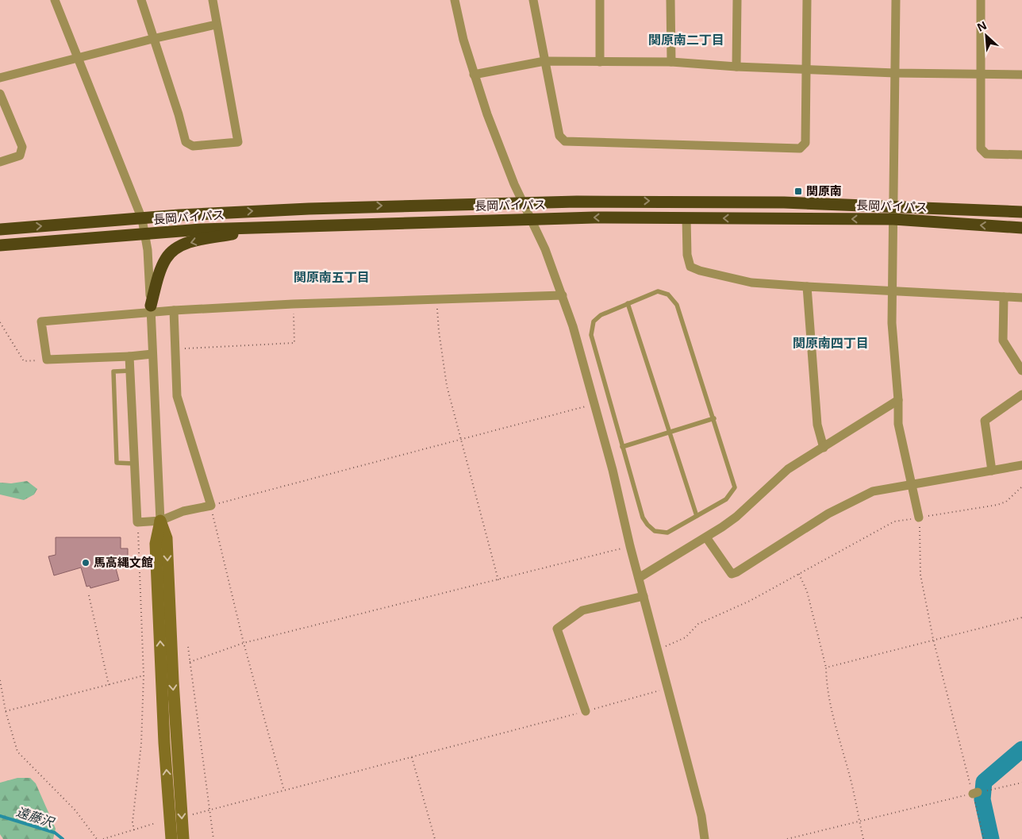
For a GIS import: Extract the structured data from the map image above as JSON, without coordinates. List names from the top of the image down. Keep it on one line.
{"streets":{"highway":["長岡バイパス"]},"districts":["関原南二丁目","関原南五丁目","関原南四丁目"],"water":["遠藤沢"],"places":{"transit":["関原南"],"other":["馬高縄文館"]},"north":"top left"}
